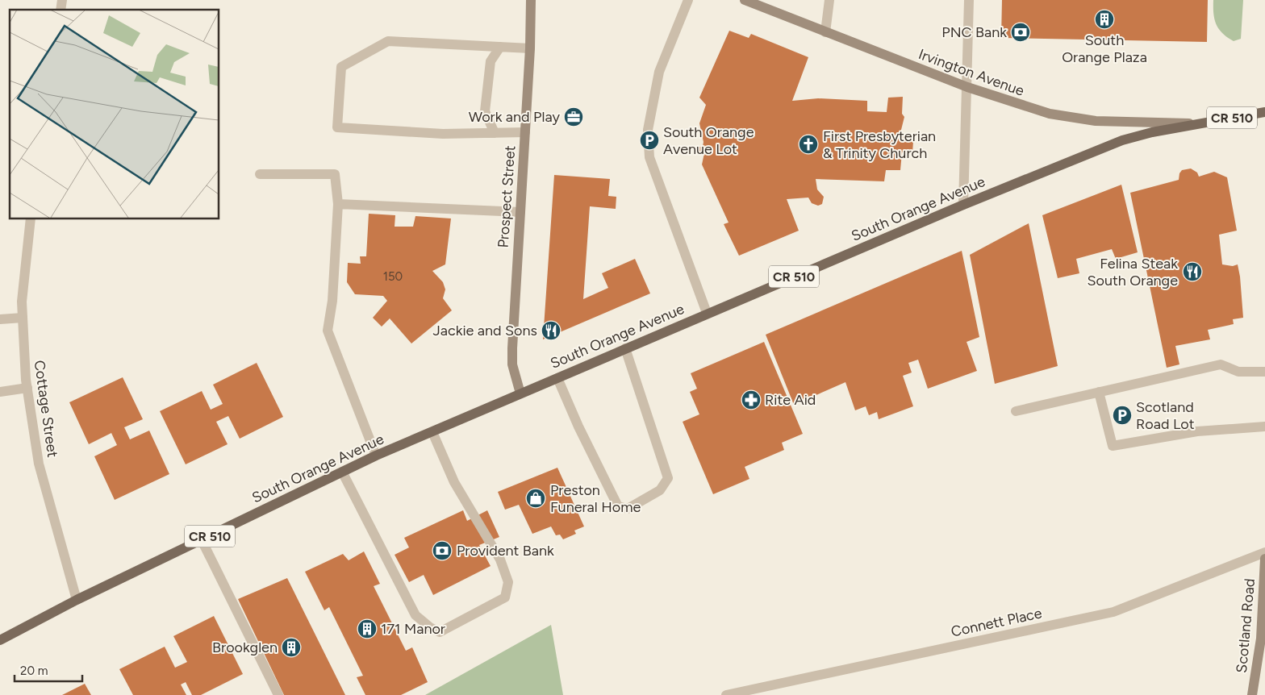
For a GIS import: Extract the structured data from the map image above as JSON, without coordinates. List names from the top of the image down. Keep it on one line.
{"streets":{"main road":["Irvington Avenue","CR 510","Prospect Street","South Orange Avenue","Scotland Road"],"street":["Cottage Street","Connett Place"]},"crossings":[["Irvington Avenue","South Orange Avenue"],["Prospect Street","South Orange Avenue"],["South Orange Avenue","Cottage Street"]],"places":{"building":["South Orange Plaza","171 Manor","Brookglen"],"bank":["PNC Bank","Provident Bank"],"office":["Work and Play"],"parking":["South Orange Avenue Lot","Scotland Road Lot"],"church":["First Presbyterian & Trinity Church"],"restaurant":["Felina Steak South Orange","Jackie and Sons"],"pharmacy":["Rite Aid"],"shop":["Preston Funeral Home"]},"house_numbers":["150"],"scale_bar":"20 m"}
